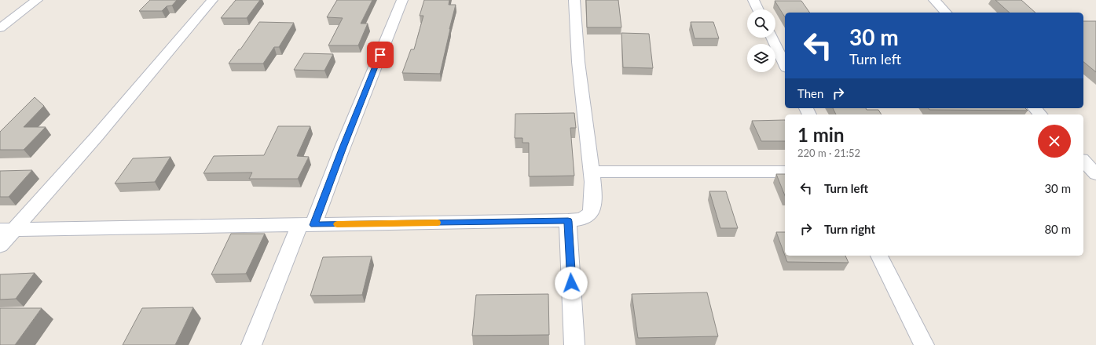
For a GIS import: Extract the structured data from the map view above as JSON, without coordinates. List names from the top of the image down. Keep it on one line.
{"page":{"turn":["30 m","Turn left"],"then":"Then","heading":["1 min","220 m · 21:52"],"list":[{"name":"Turn left","value":"30 m"},{"name":"Turn right","value":"80 m"}]}}
